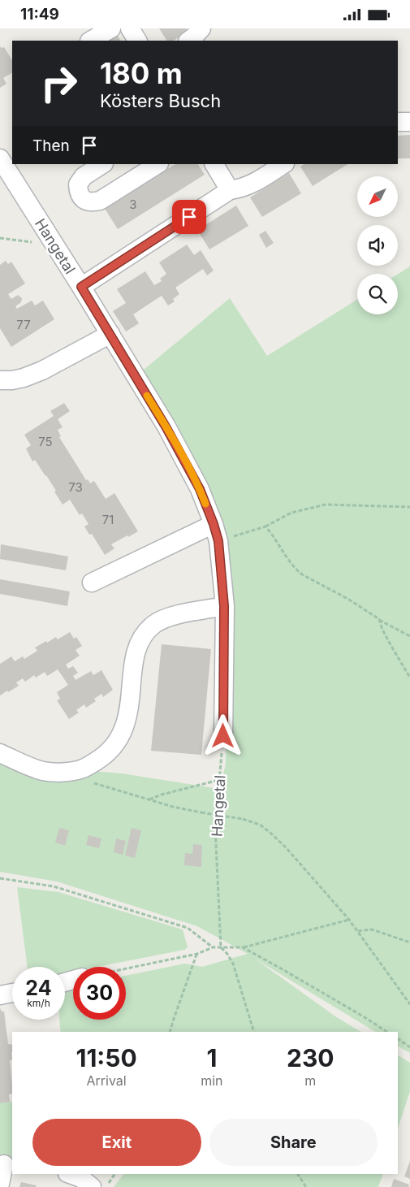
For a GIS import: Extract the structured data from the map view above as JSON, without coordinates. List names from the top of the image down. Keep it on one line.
{"streets":{"street":["Hangetal"]},"house_numbers":["3","77","75","73","71"],"north":"bottom left","page":{"status":"11:49","turn":["180 m","Kösters Busch"],"then":"Then","speed":"24 km/h","limit":"30","eta":["11:50","Arrival","1","min","230","m"],"buttons":["Exit","Share"]}}
